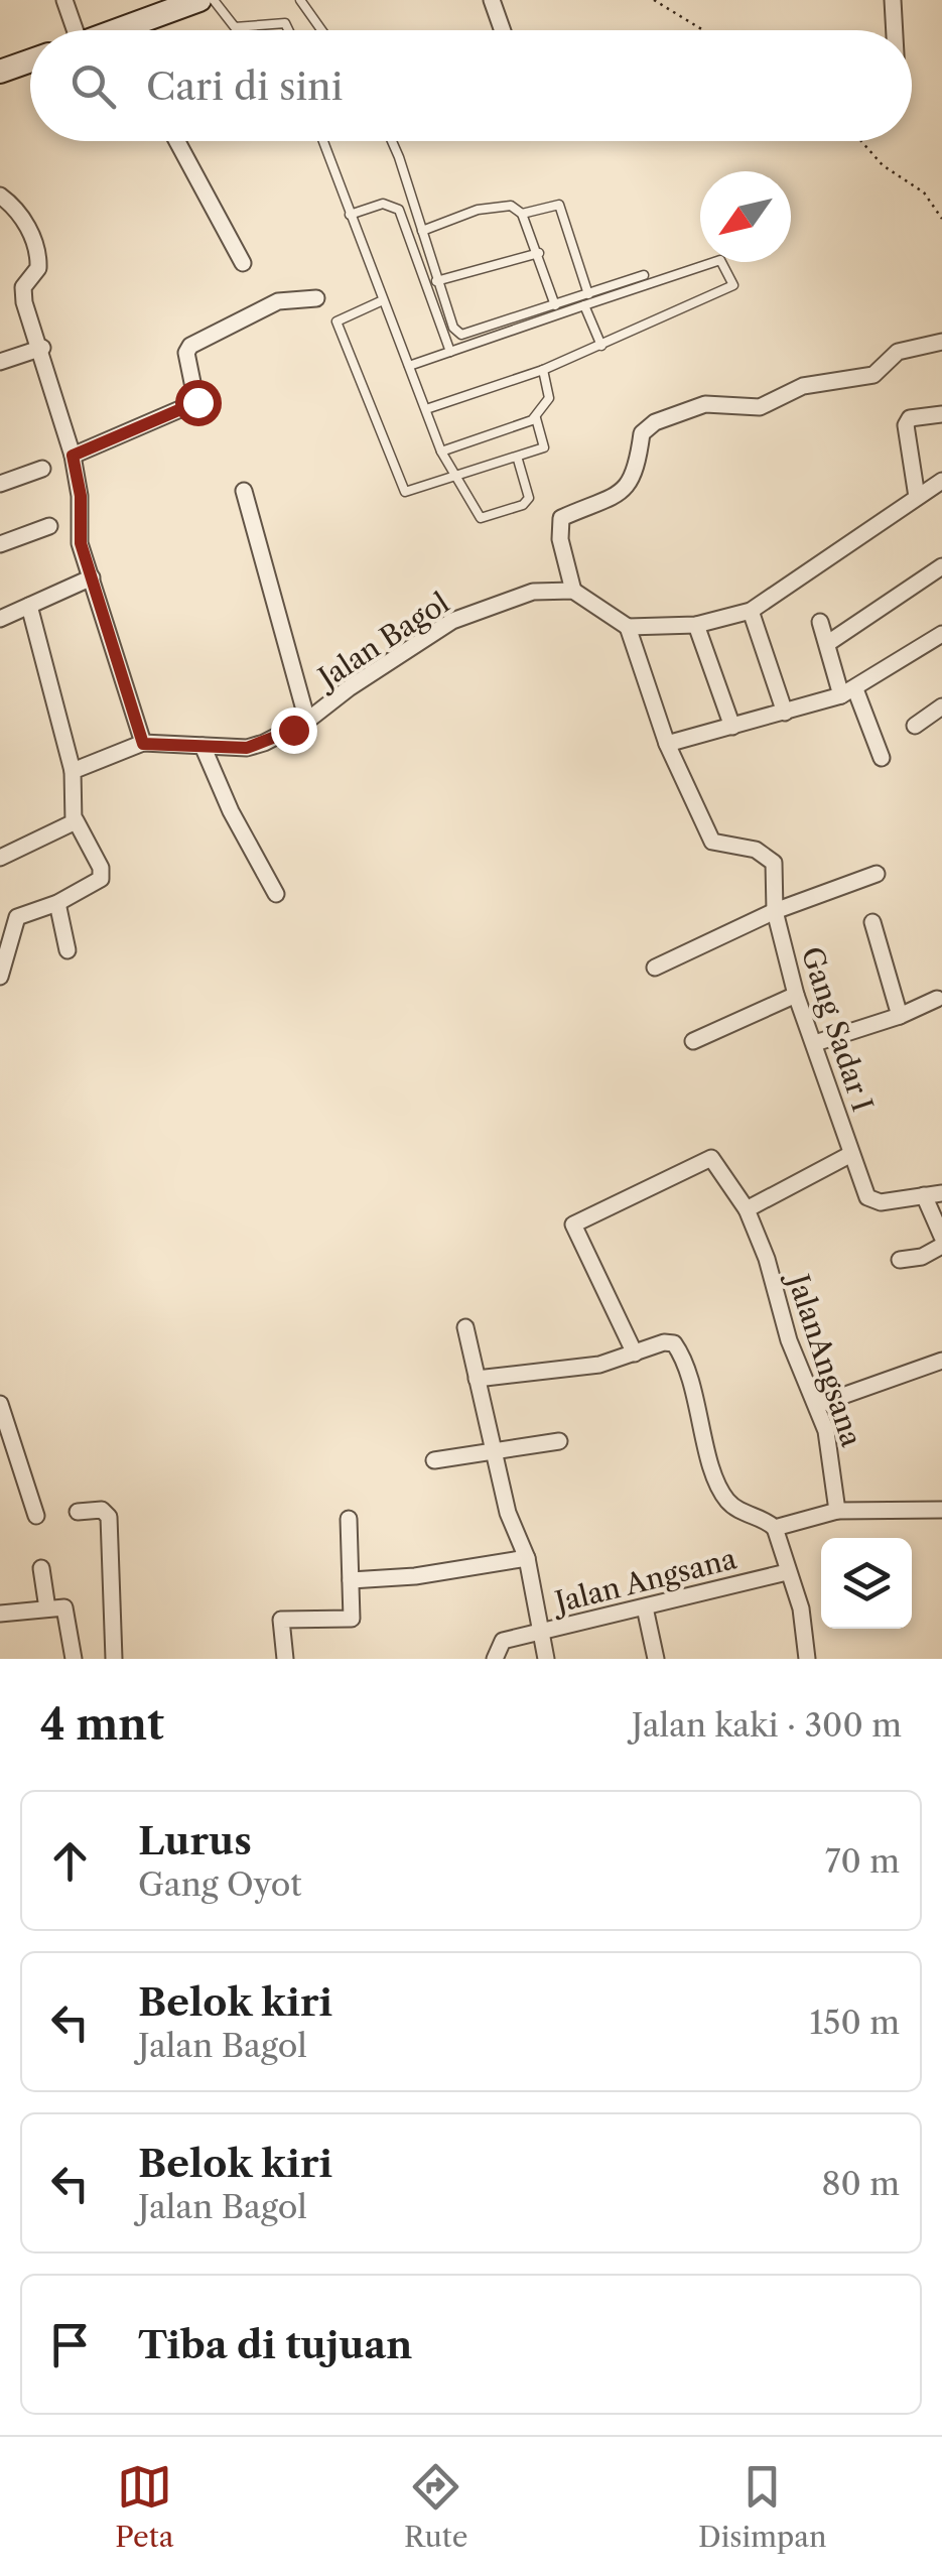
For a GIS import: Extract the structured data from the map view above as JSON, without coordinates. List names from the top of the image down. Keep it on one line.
{"streets":{"street":["Jalan Bagol","Gang Sadar I","JalanAngsana","Jalan Angsana"]},"north":"bottom left","page":{"search":"Cari di sini","heading":["4 mnt","Jalan kaki · 300 m"],"list":[["Lurus","Gang Oyot","70 m"],["Belok kiri","Jalan Bagol","150 m"],["Belok kiri","Jalan Bagol","80 m"],"Tiba di tujuan"],"nav":["Peta","Rute","Disimpan"]}}
